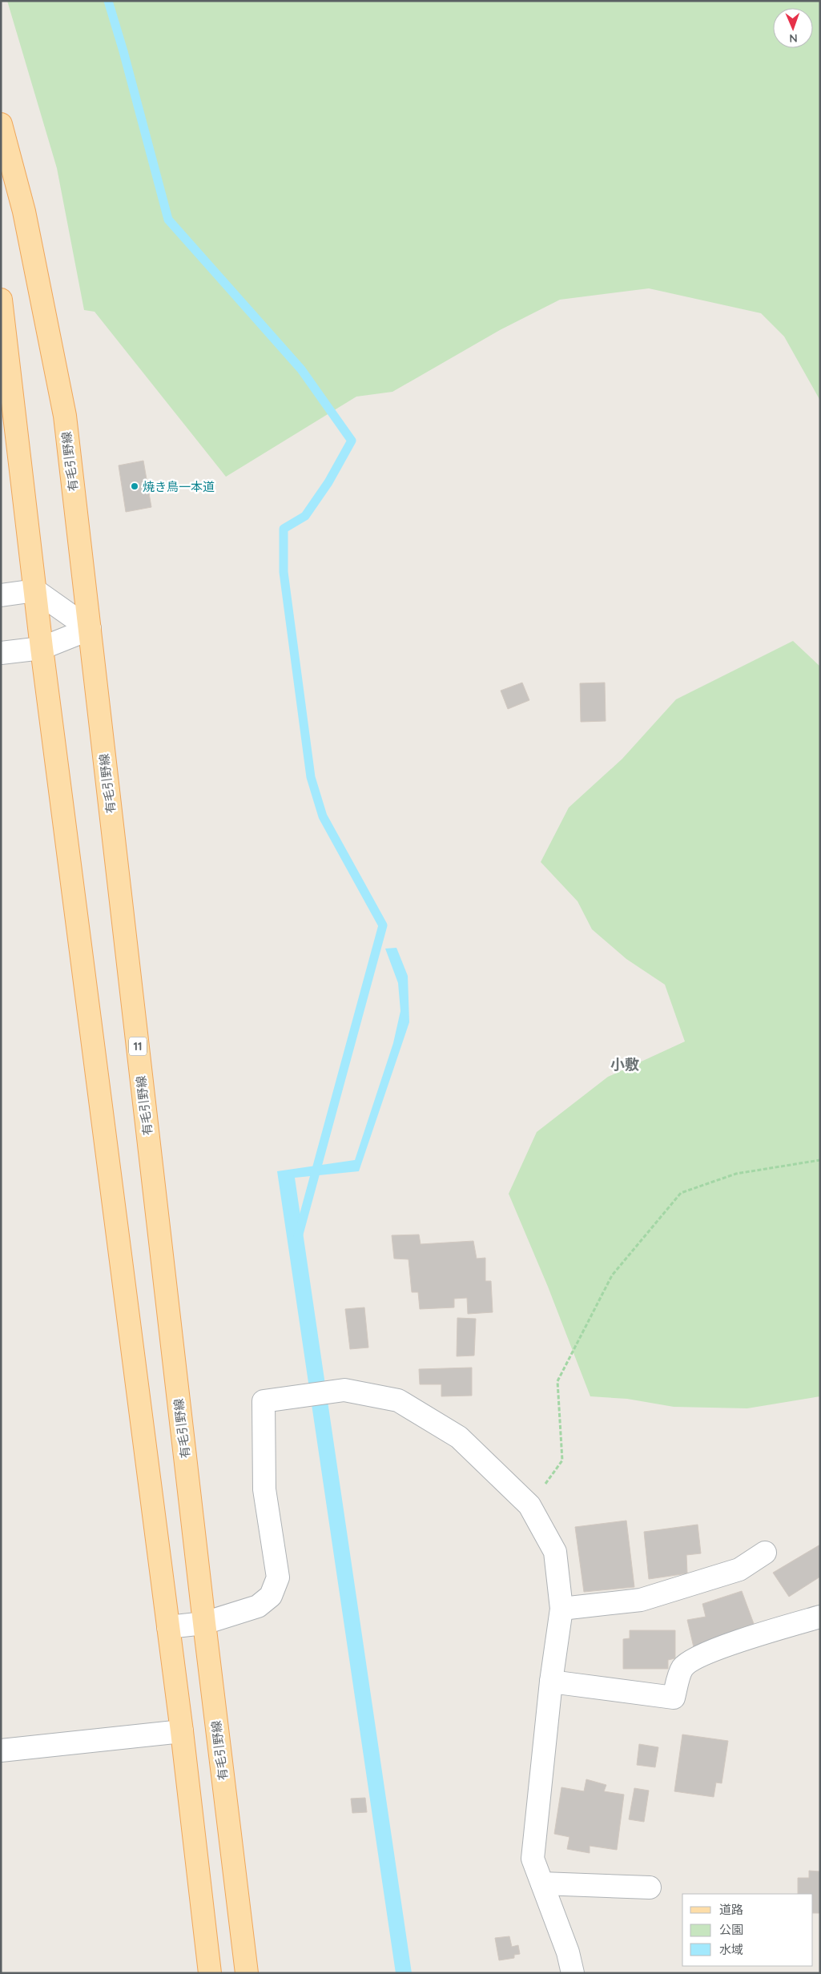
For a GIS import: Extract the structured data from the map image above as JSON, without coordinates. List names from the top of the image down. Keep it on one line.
{"streets":{"main road":["有毛引野線","11"]},"districts":["小敷"],"places":["焼き鳥一本道"],"legend":["道路","公園","水域"],"north":"bottom"}
